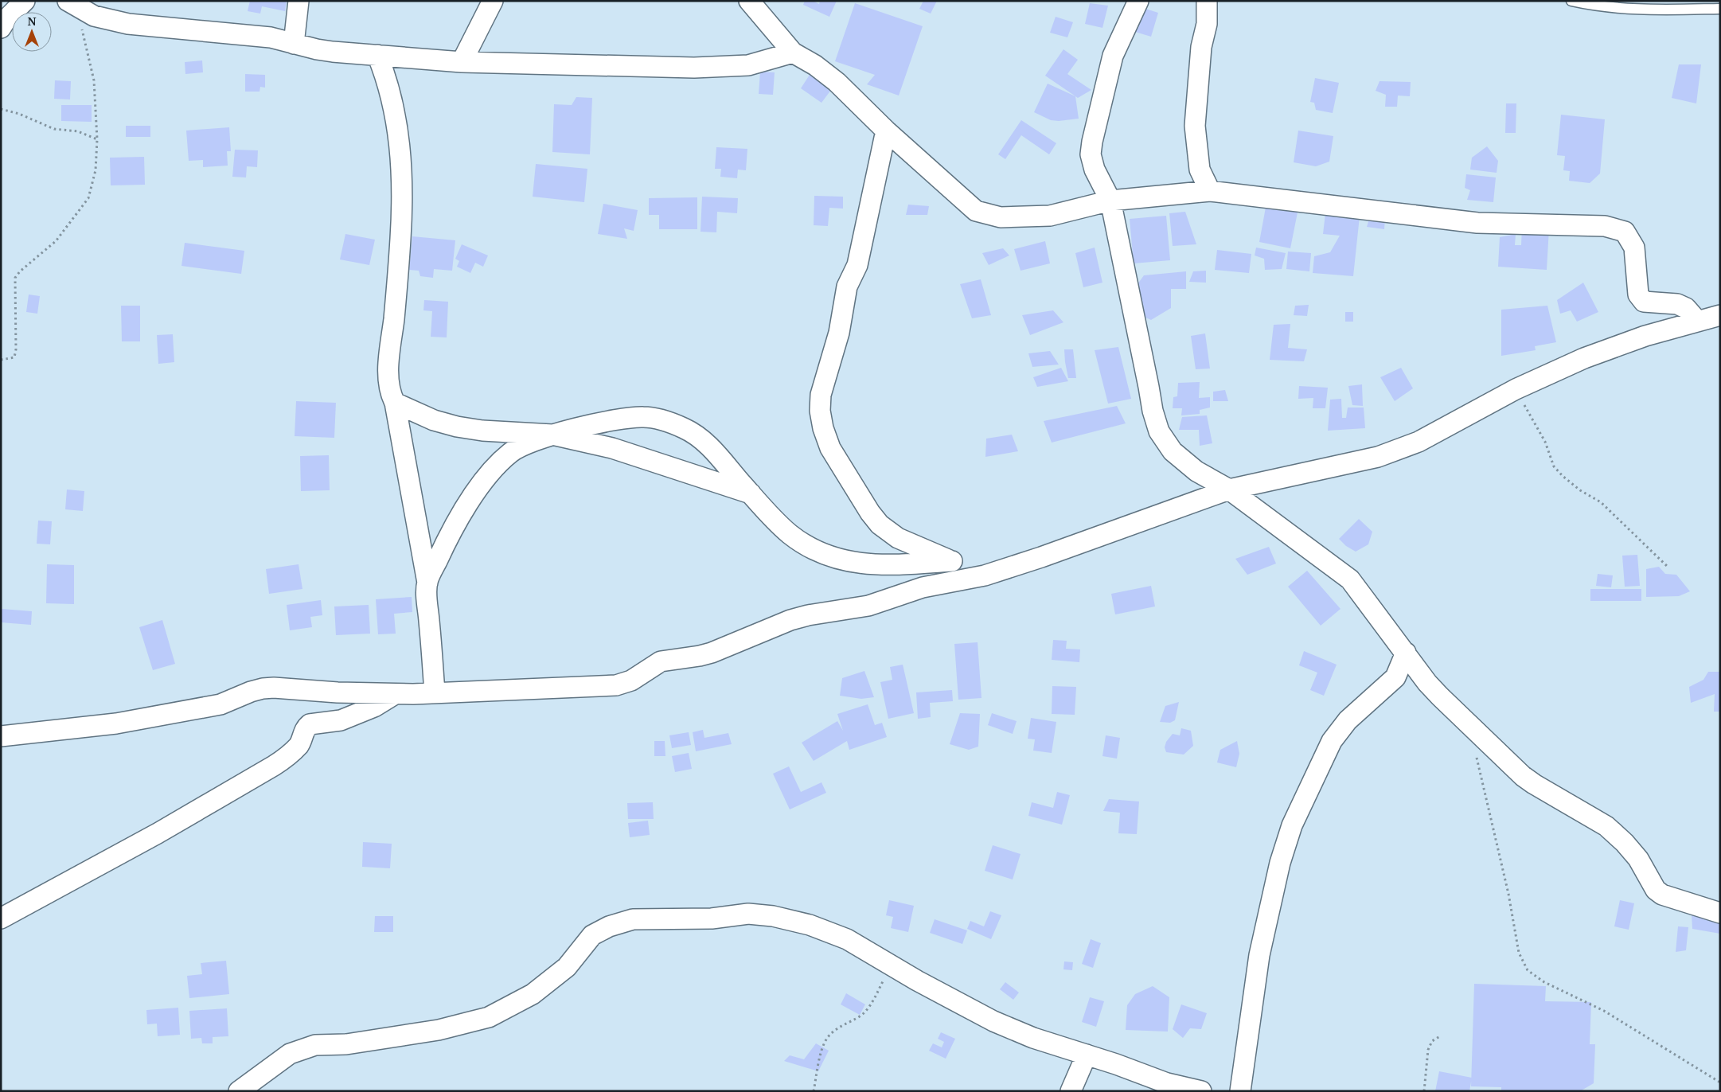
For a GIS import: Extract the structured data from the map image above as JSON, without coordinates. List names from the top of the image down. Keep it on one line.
{"north":"top"}
